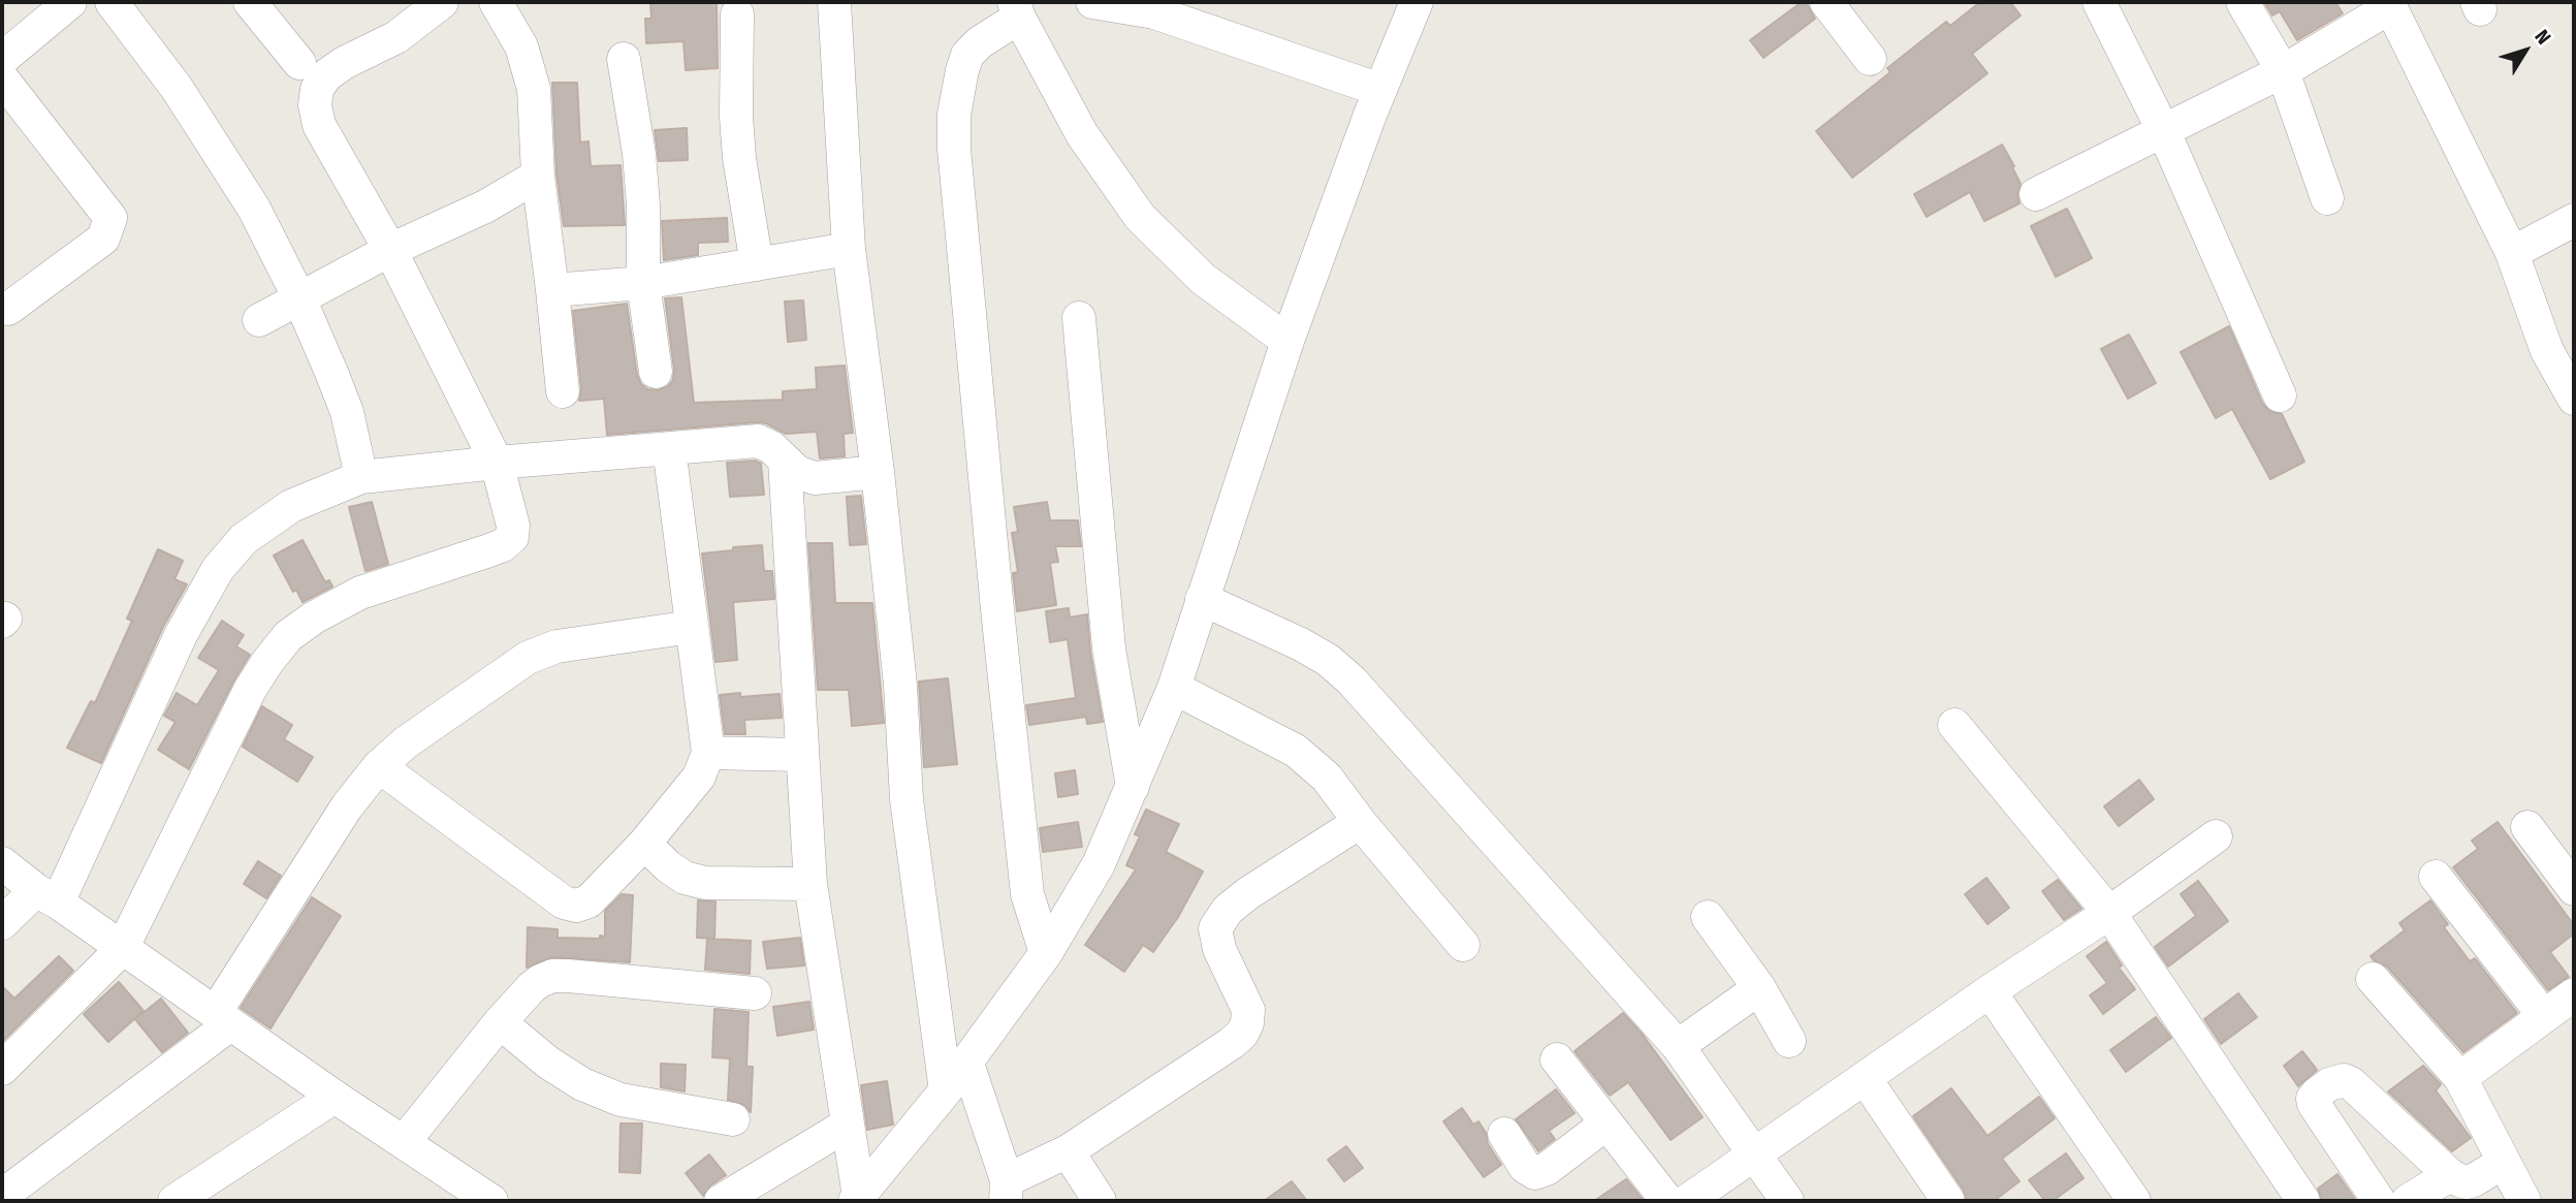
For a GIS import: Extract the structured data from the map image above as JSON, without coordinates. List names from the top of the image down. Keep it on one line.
{"north":"top right"}
